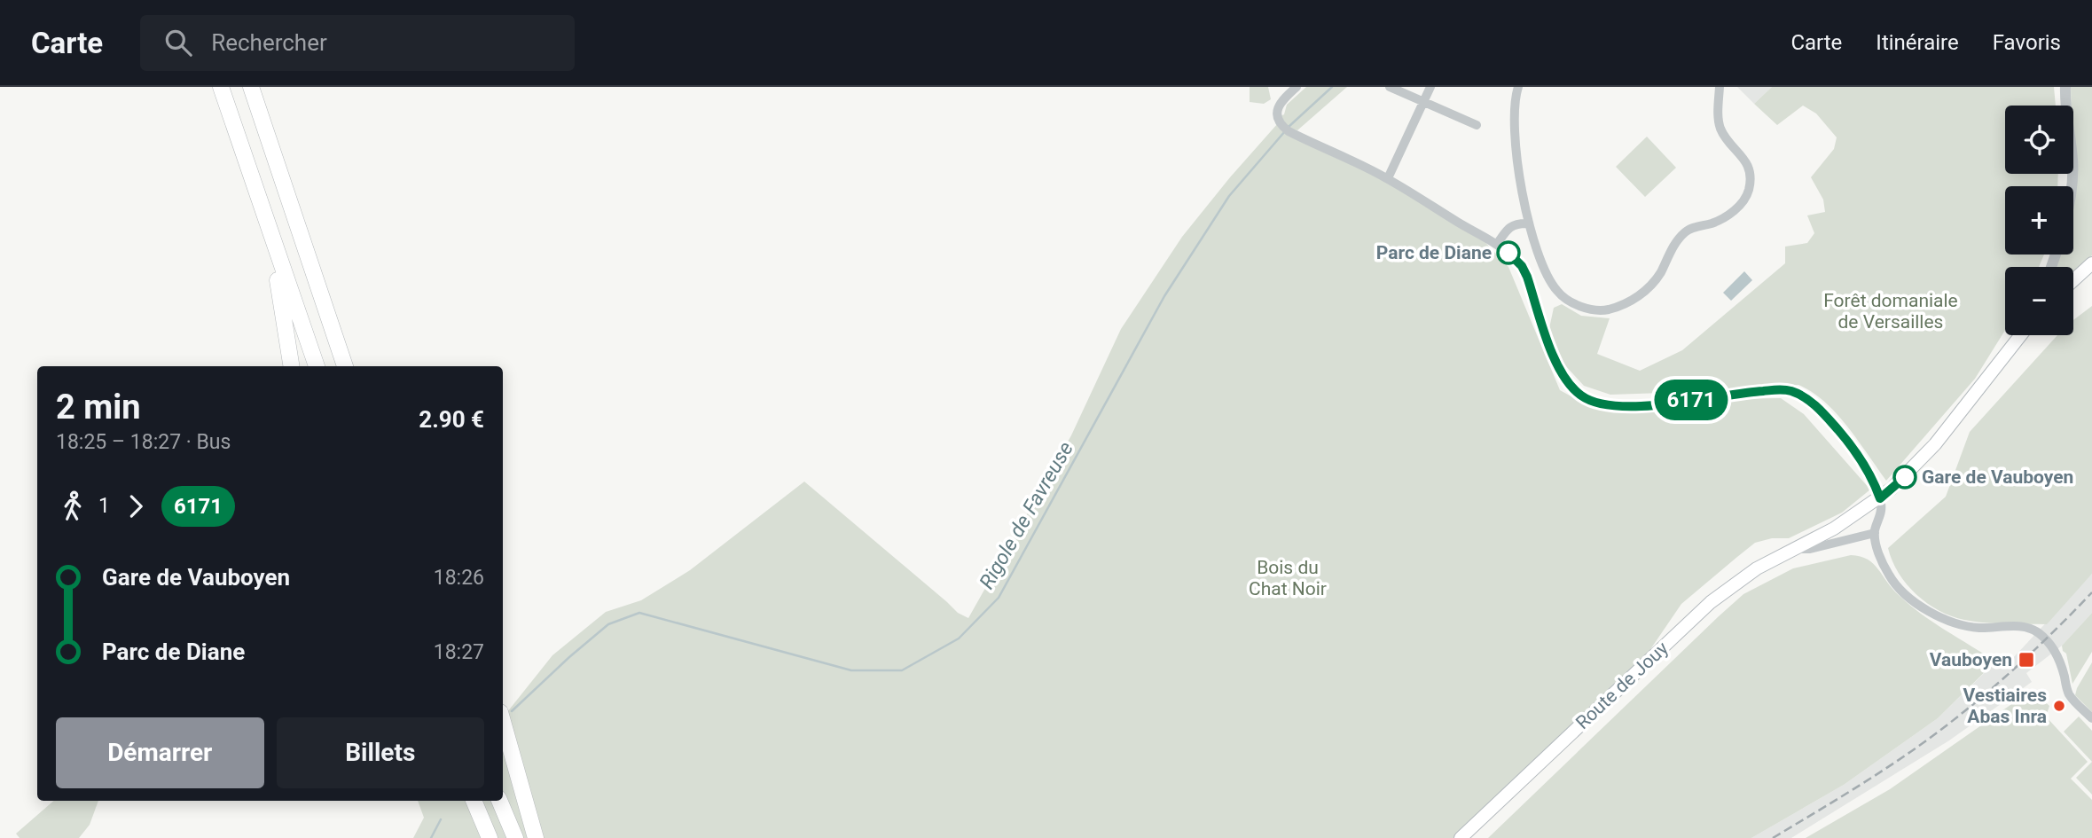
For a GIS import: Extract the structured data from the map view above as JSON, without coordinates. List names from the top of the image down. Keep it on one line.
{"streets":{"main road":["Route de Jouy"]},"water":["Rigole de Favreuse"],"parks":["Forêt domaniale de Versailles","Bois du Chat Noir"],"places":{"other":["Parc de Diane","Gare de Vauboyen","Vestiaires Abas Inra"],"transit":["Vauboyen"]},"lines":["bus line 6171"],"page":{"header":"Carte","search":"Rechercher","nav":["Carte","Itinéraire","Favoris"],"on_map":"6171","map_buttons":["+","−"],"heading":["2 min","18:25 – 18:27 · Bus","2.90 €"],"legs":["1","6171"],"list":[{"name":"Gare de Vauboyen","value":"18:26"},{"name":"Parc de Diane","value":"18:27"}],"buttons":["Démarrer","Billets"]}}
